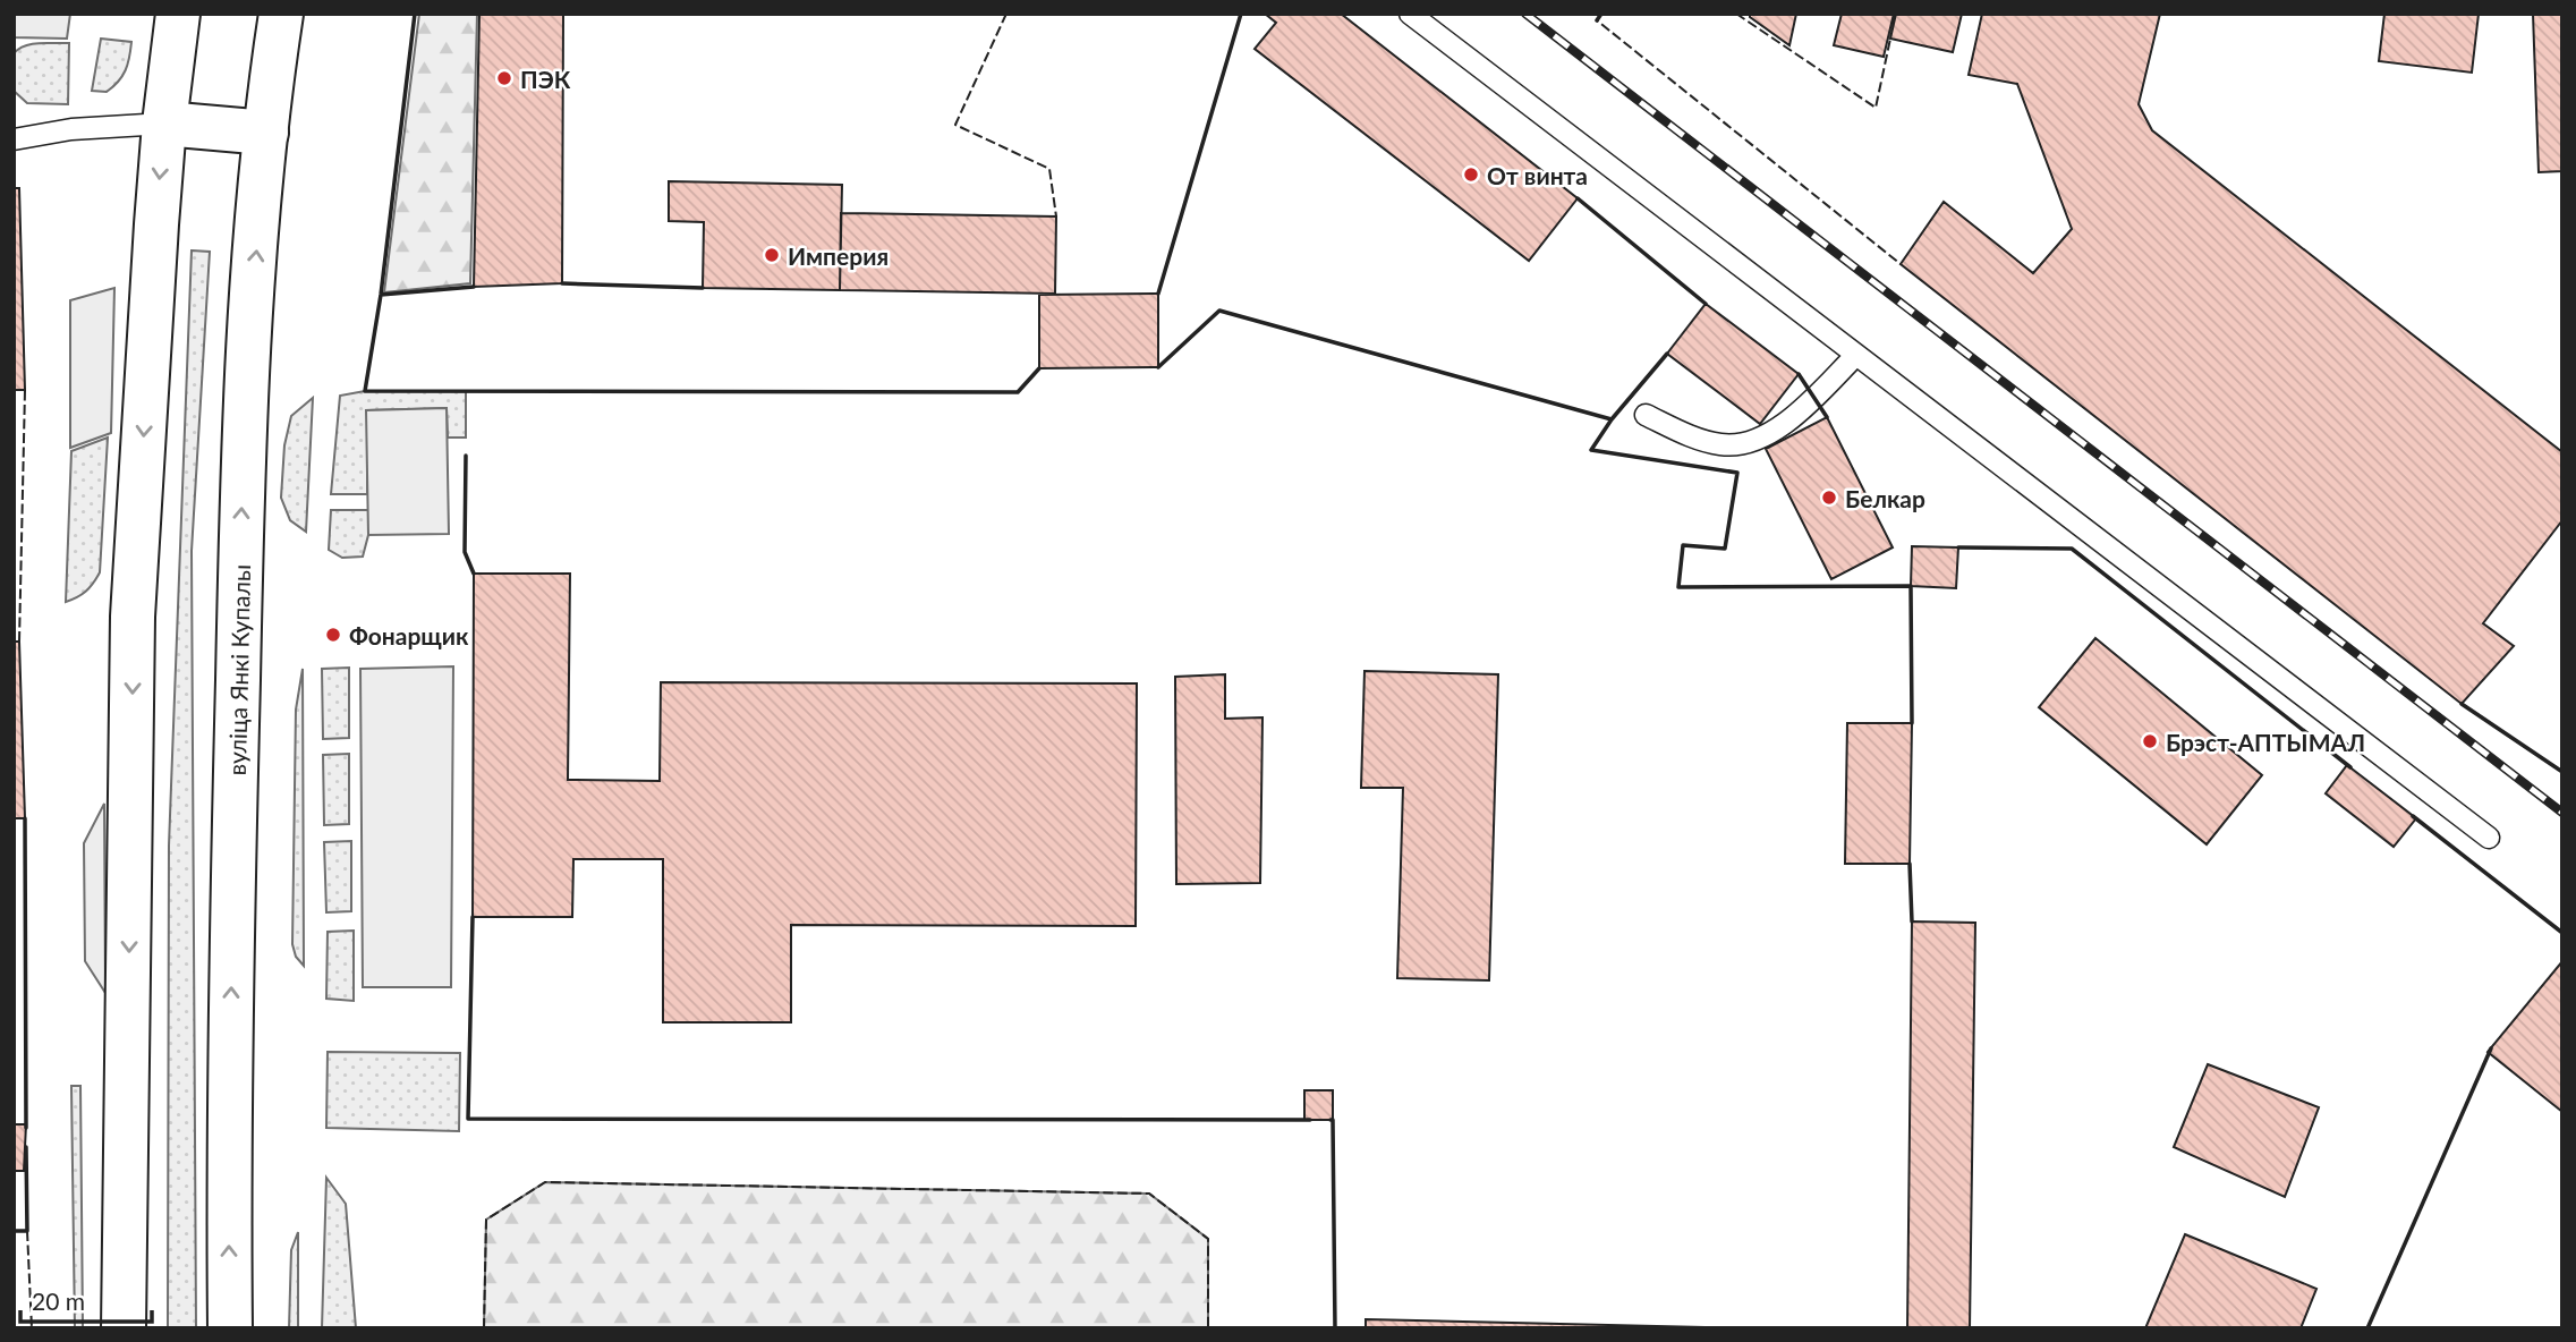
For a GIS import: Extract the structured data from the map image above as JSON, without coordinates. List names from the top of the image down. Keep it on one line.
{"streets":{"main road":["вуліца Янкі Купалы"]},"places":["ПЭК","От винта","Империя","Белкар","Фонарщик","Брэст-АПТЫМАЛ"],"scale_bar":"20 m"}
